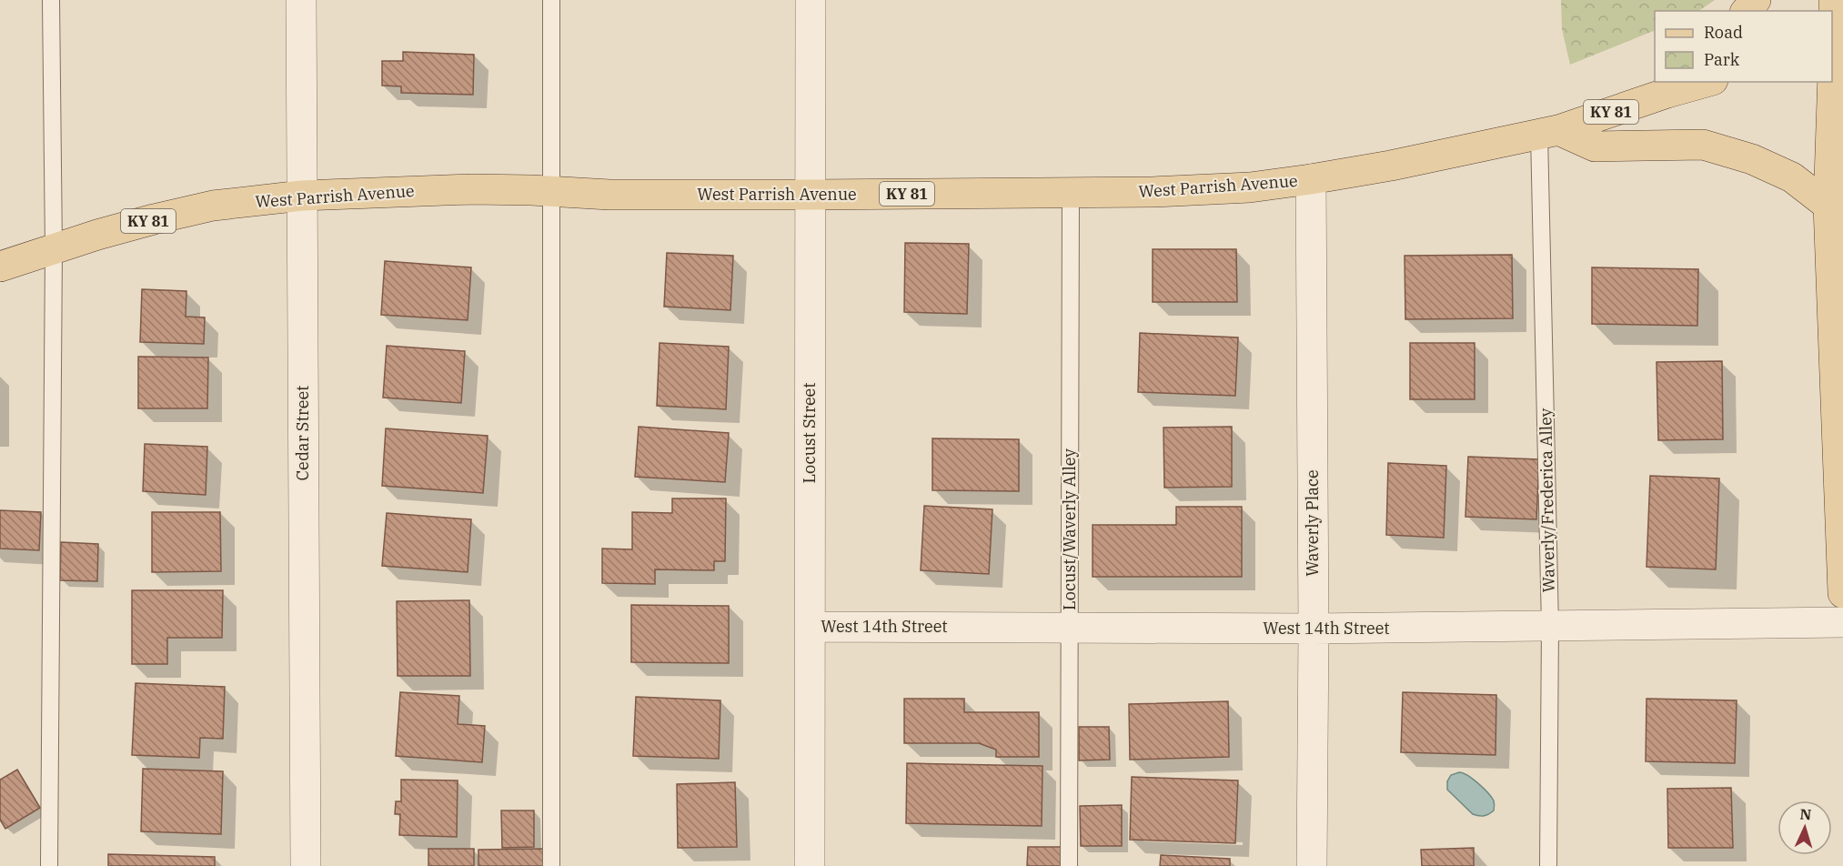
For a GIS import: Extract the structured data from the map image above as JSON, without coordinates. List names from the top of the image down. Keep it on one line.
{"streets":{"main road":["KY 81","West Parrish Avenue"],"street":["Cedar Street","Locust Street","Waverly Place","West 14th Street"],"lane":["Waverly/Frederica Alley","Locust/Waverly Alley"]},"crossings":[["West Parrish Avenue","Cedar Street"],["West Parrish Avenue","Locust Street"],["West Parrish Avenue","Waverly/Frederica Alley"],["West Parrish Avenue","Waverly Place"],["West Parrish Avenue","Locust/Waverly Alley"],["Locust Street","West 14th Street"],["Waverly/Frederica Alley","West 14th Street"],["Waverly Place","West 14th Street"],["Locust/Waverly Alley","West 14th Street"]],"legend":["Road","Park"],"north":"top"}
